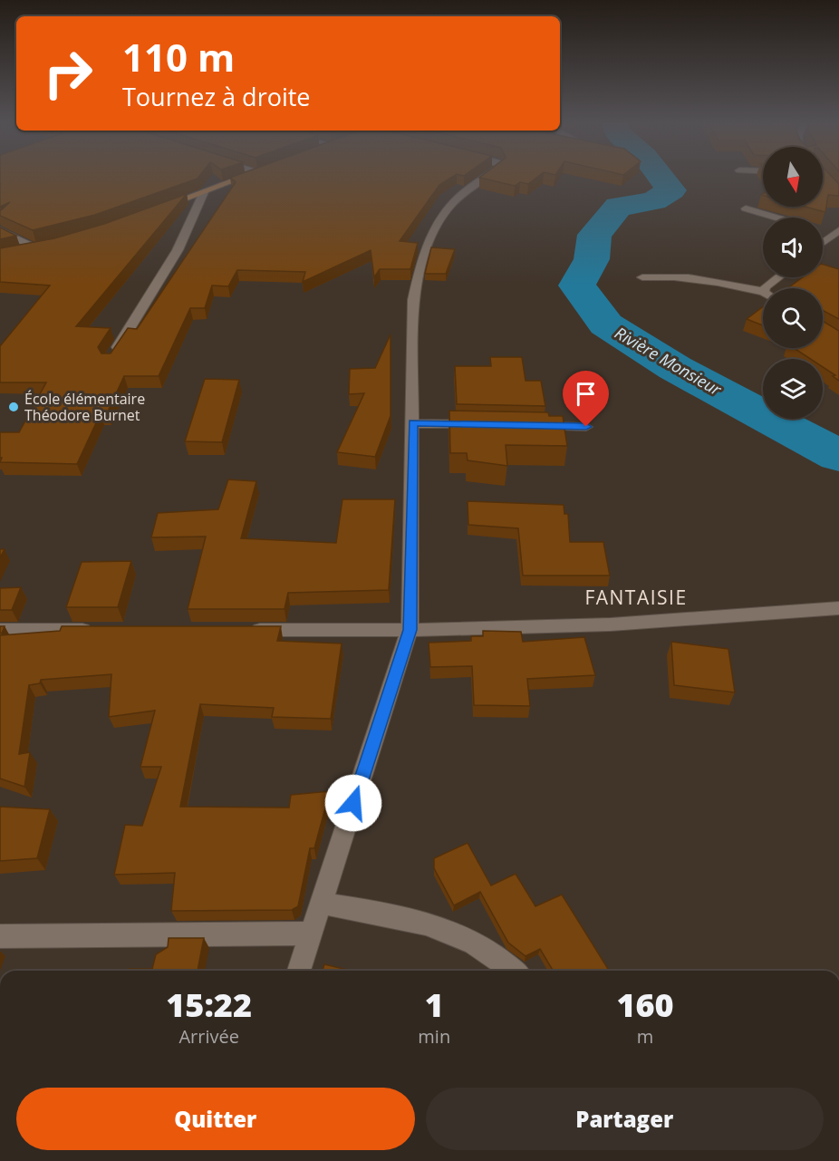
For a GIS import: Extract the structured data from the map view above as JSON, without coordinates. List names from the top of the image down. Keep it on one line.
{"districts":["FANTAISIE"],"water":["Rivière Monsieur"],"places":["École élémentaire Théodore Burnet"],"north":"bottom","page":{"turn":["110 m","Tournez à droite"],"eta":["15:22","Arrivée","1","min","160","m"],"buttons":["Quitter","Partager"]}}
